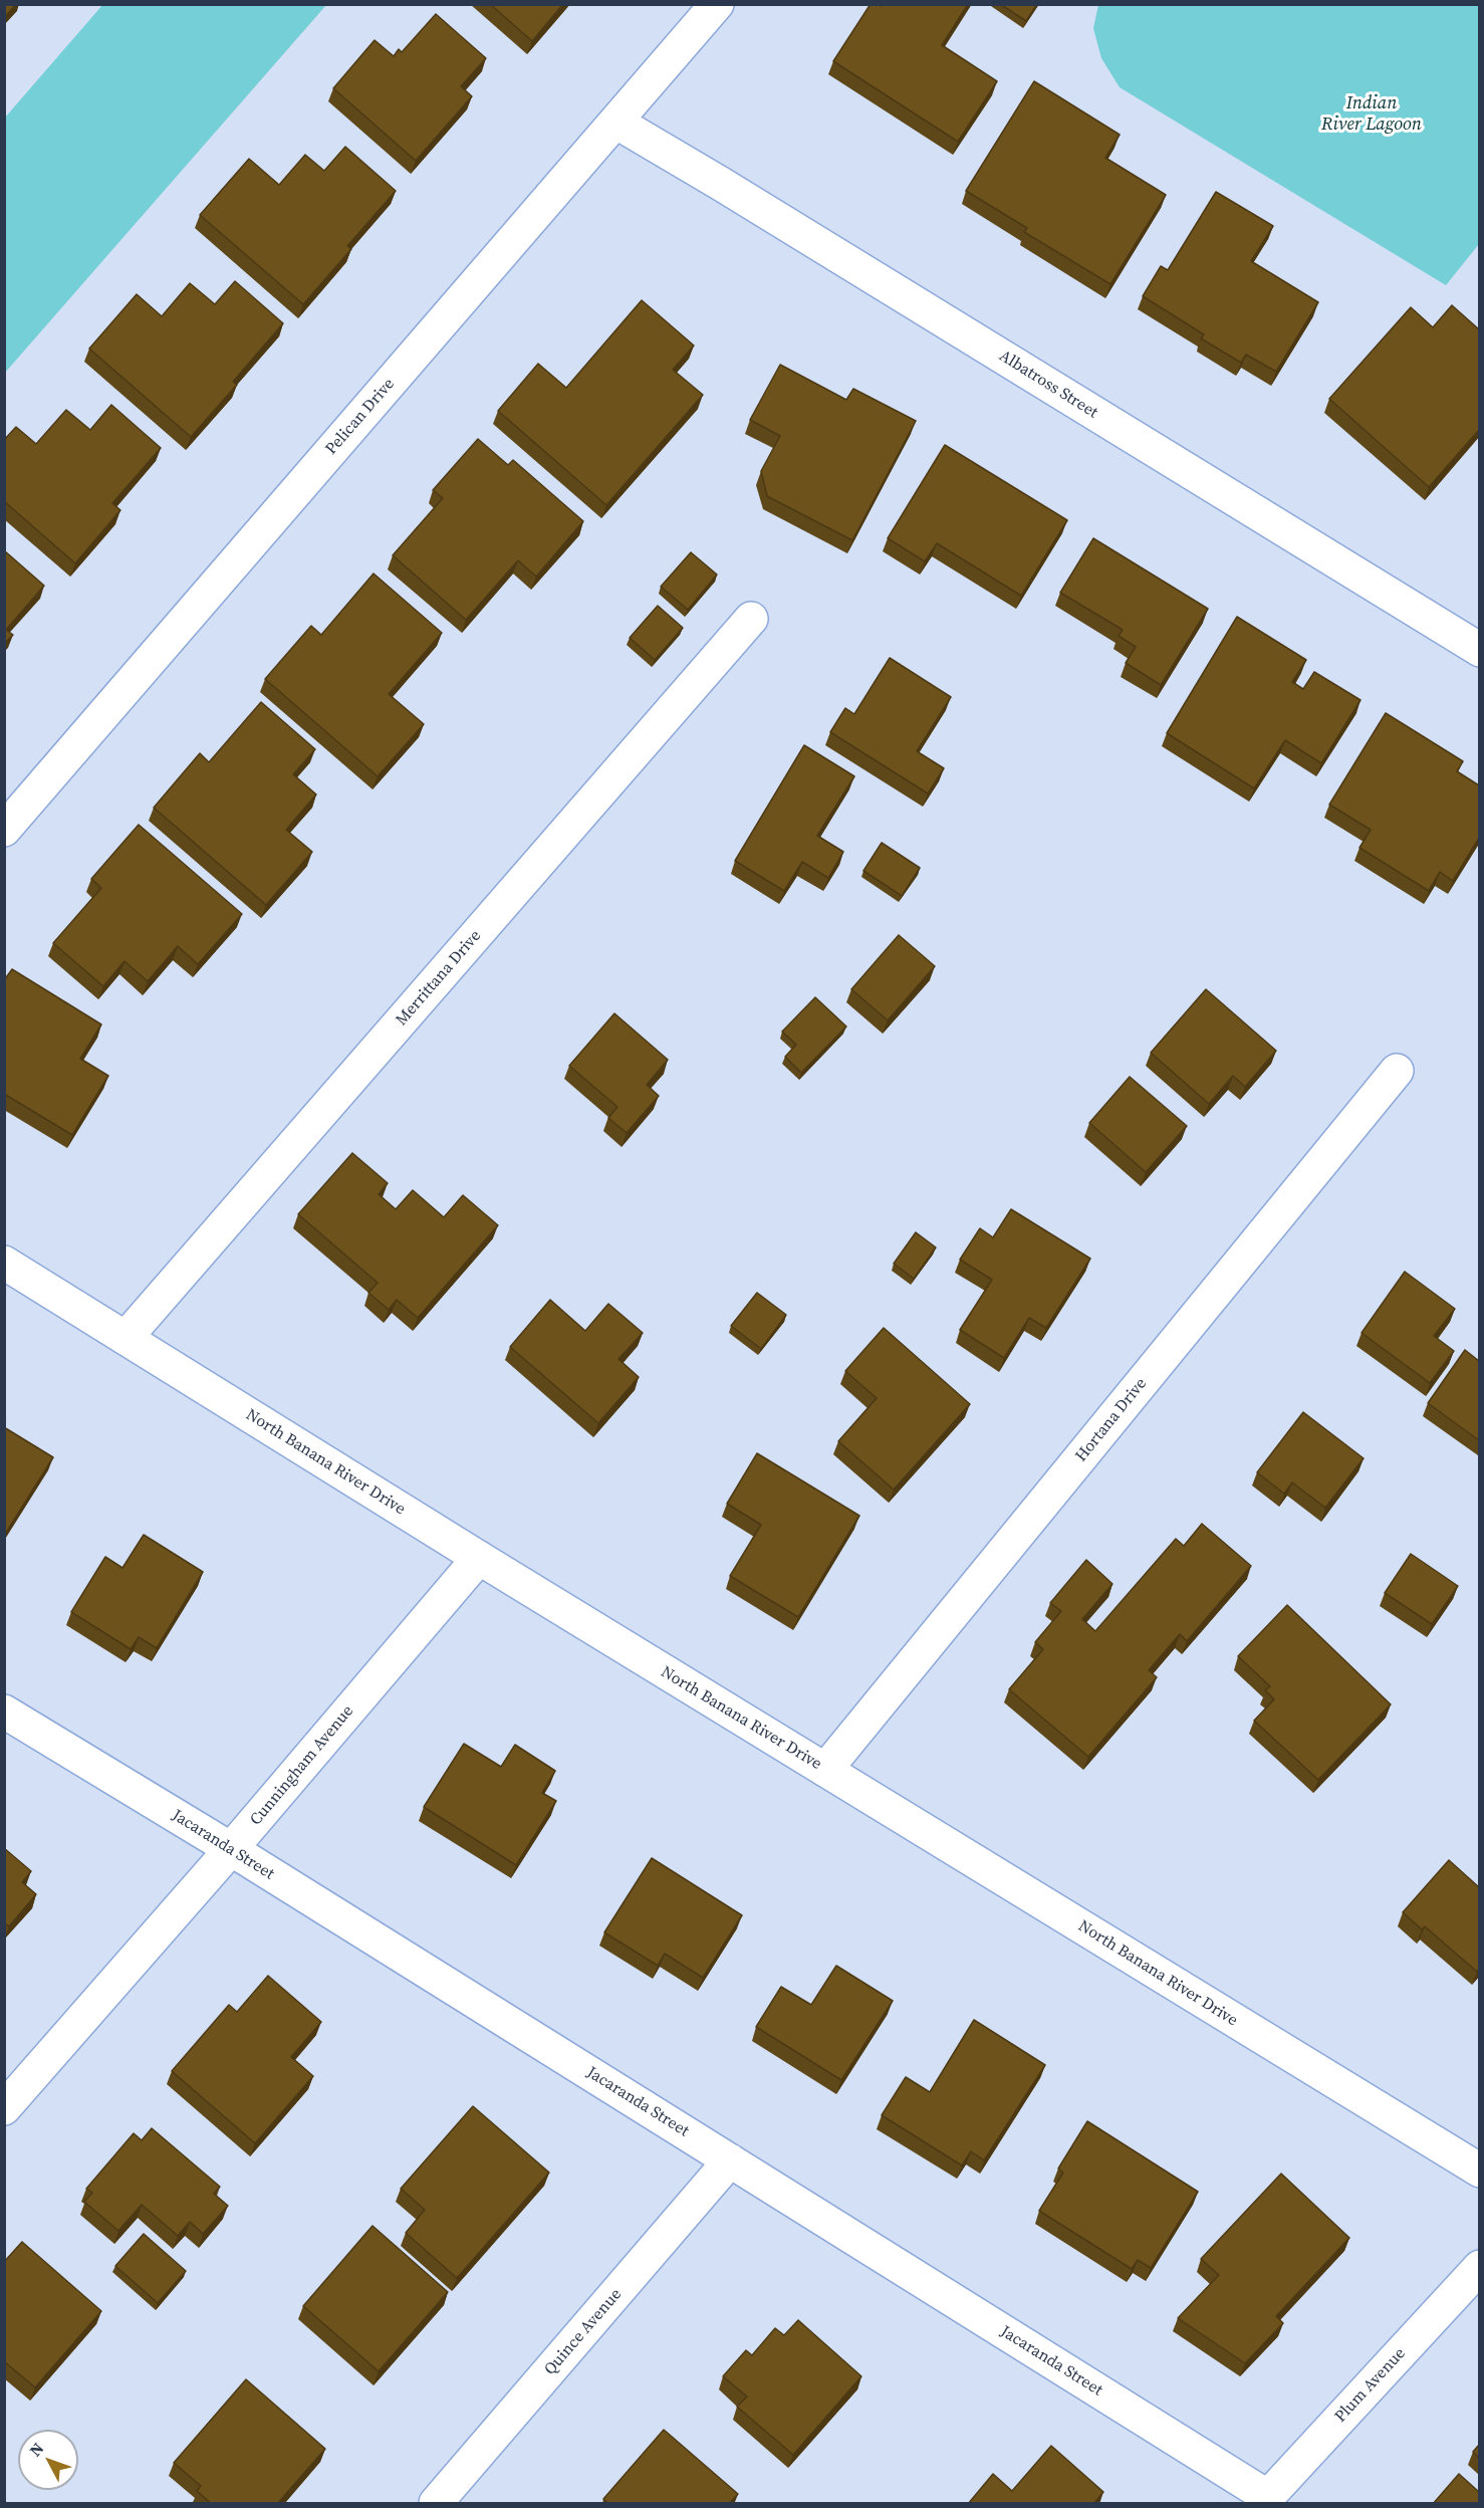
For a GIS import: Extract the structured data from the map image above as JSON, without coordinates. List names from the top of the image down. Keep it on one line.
{"streets":{"street":["Albatross Street","Pelican Drive","Merrittana Drive","Hortana Drive","North Banana River Drive","Cunningham Avenue","Jacaranda Street","Quince Avenue","Plum Avenue"]},"crossings":[["Albatross Street","Pelican Drive"],["Merrittana Drive","North Banana River Drive"],["Hortana Drive","North Banana River Drive"],["North Banana River Drive","Cunningham Avenue"],["Cunningham Avenue","Jacaranda Street"],["Jacaranda Street","Quince Avenue"],["Jacaranda Street","Plum Avenue"]],"water":["Indian River Lagoon"],"north":"top left"}
